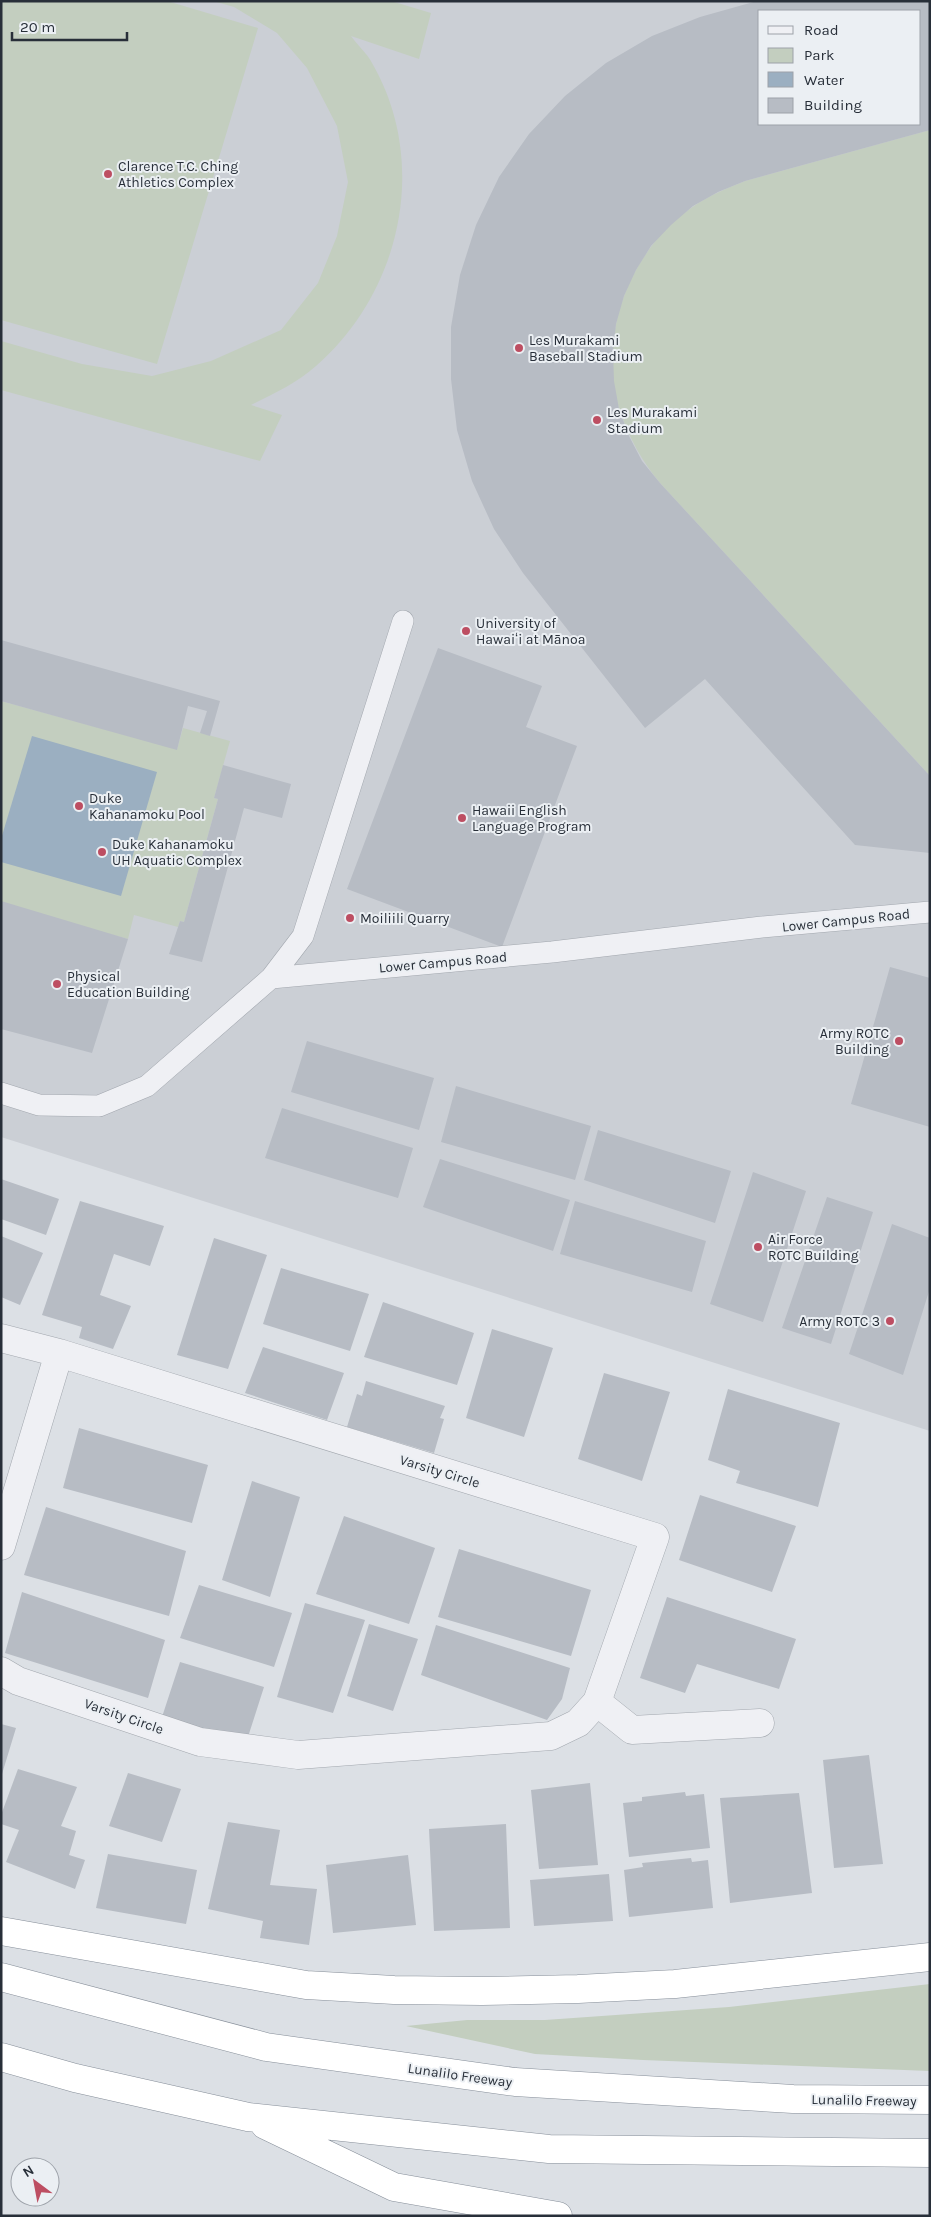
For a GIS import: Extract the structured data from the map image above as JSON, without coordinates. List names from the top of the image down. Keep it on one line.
{"streets":{"highway":["Lunalilo Freeway"],"street":["Varsity Circle"],"lane":["Lower Campus Road"]},"places":["Clarence T.C. Ching Athletics Complex","Les Murakami Baseball Stadium","Les Murakami Stadium","University of Hawaiʻi at Mānoa","Duke Kahanamoku Pool","Hawaii English Language Program","Duke Kahanamoku UH Aquatic Complex","Moiliili Quarry","Physical Education Building","Army ROTC Building","Air Force ROTC Building","Army ROTC 3"],"legend":["Road","Park","Water","Building"],"scale_bar":"20 m","north":"top left"}
